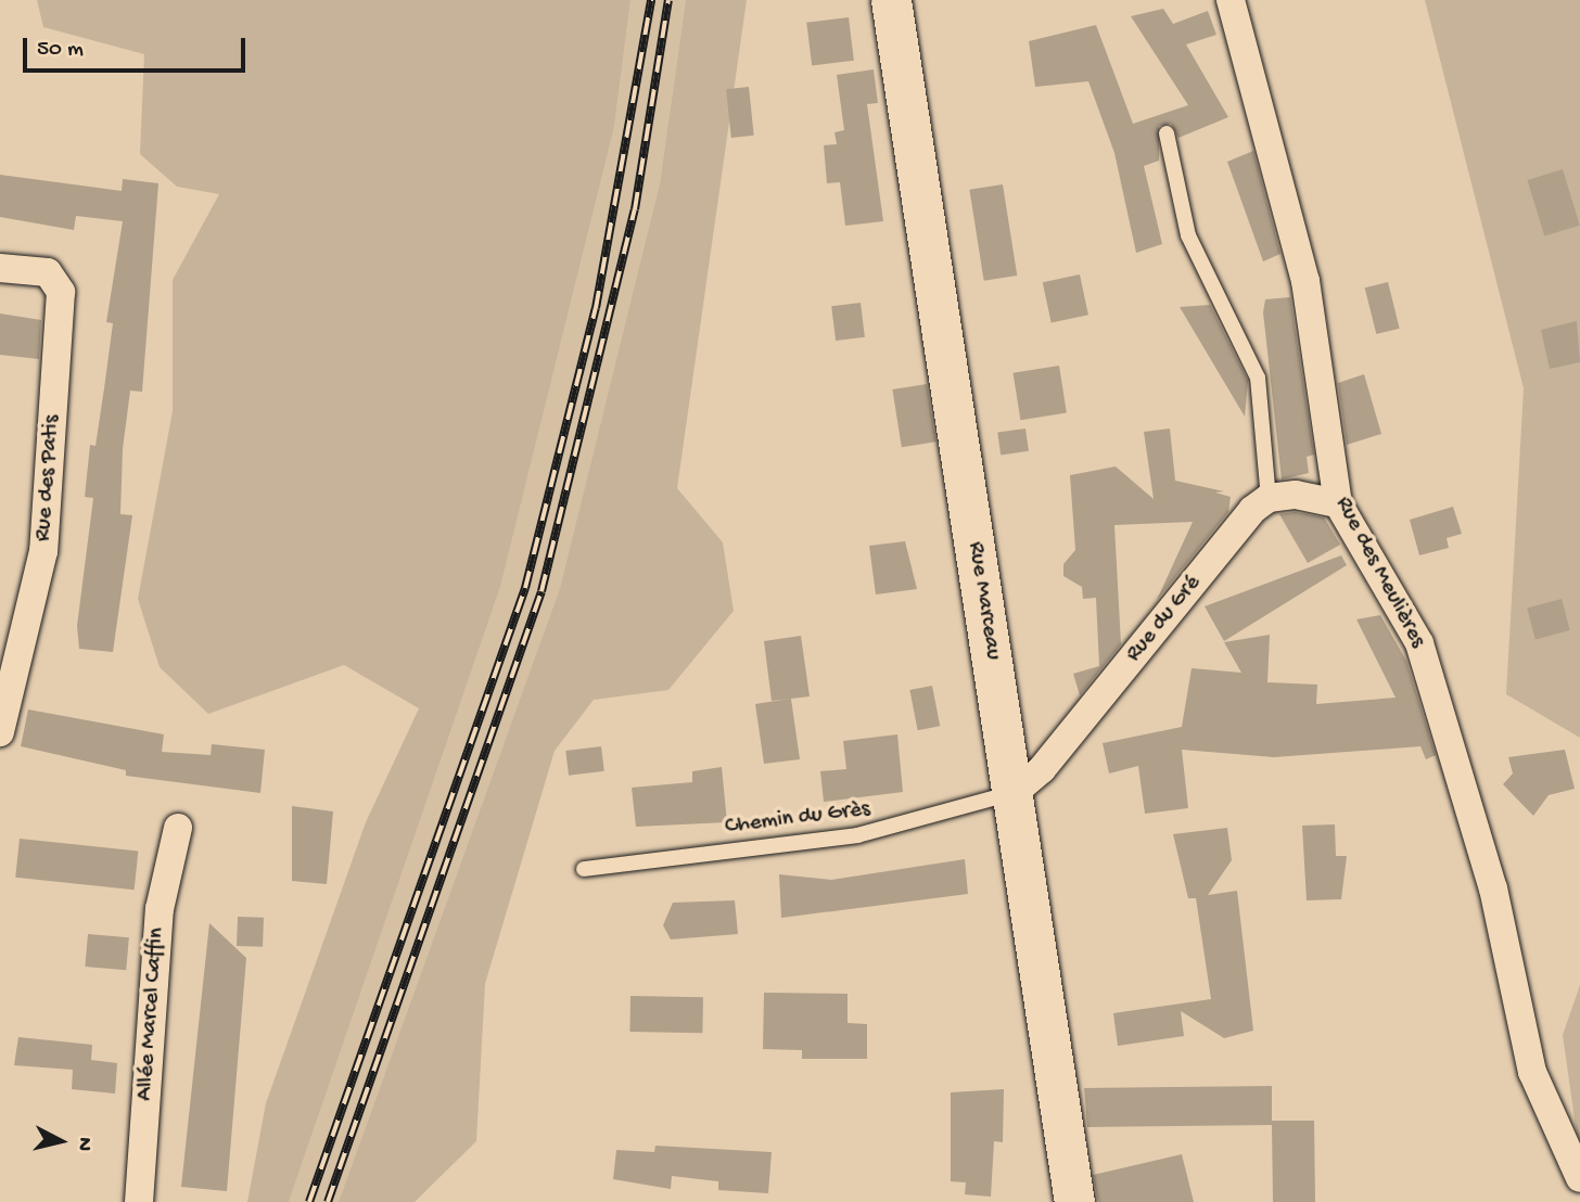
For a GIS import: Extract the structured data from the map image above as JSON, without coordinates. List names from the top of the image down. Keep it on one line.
{"streets":{"main road":["Rue Marceau"],"street":["Rue des Patis","Rue des Meulières","Rue du Gré","Allée Marcel Caffin"],"lane":["Chemin du Grès"]},"crossings":[["Rue Marceau","Rue du Gré"],["Rue Marceau","Chemin du Grès"],["Rue du Gré","Chemin du Grès"]],"scale_bar":"50 m","north":"right"}
